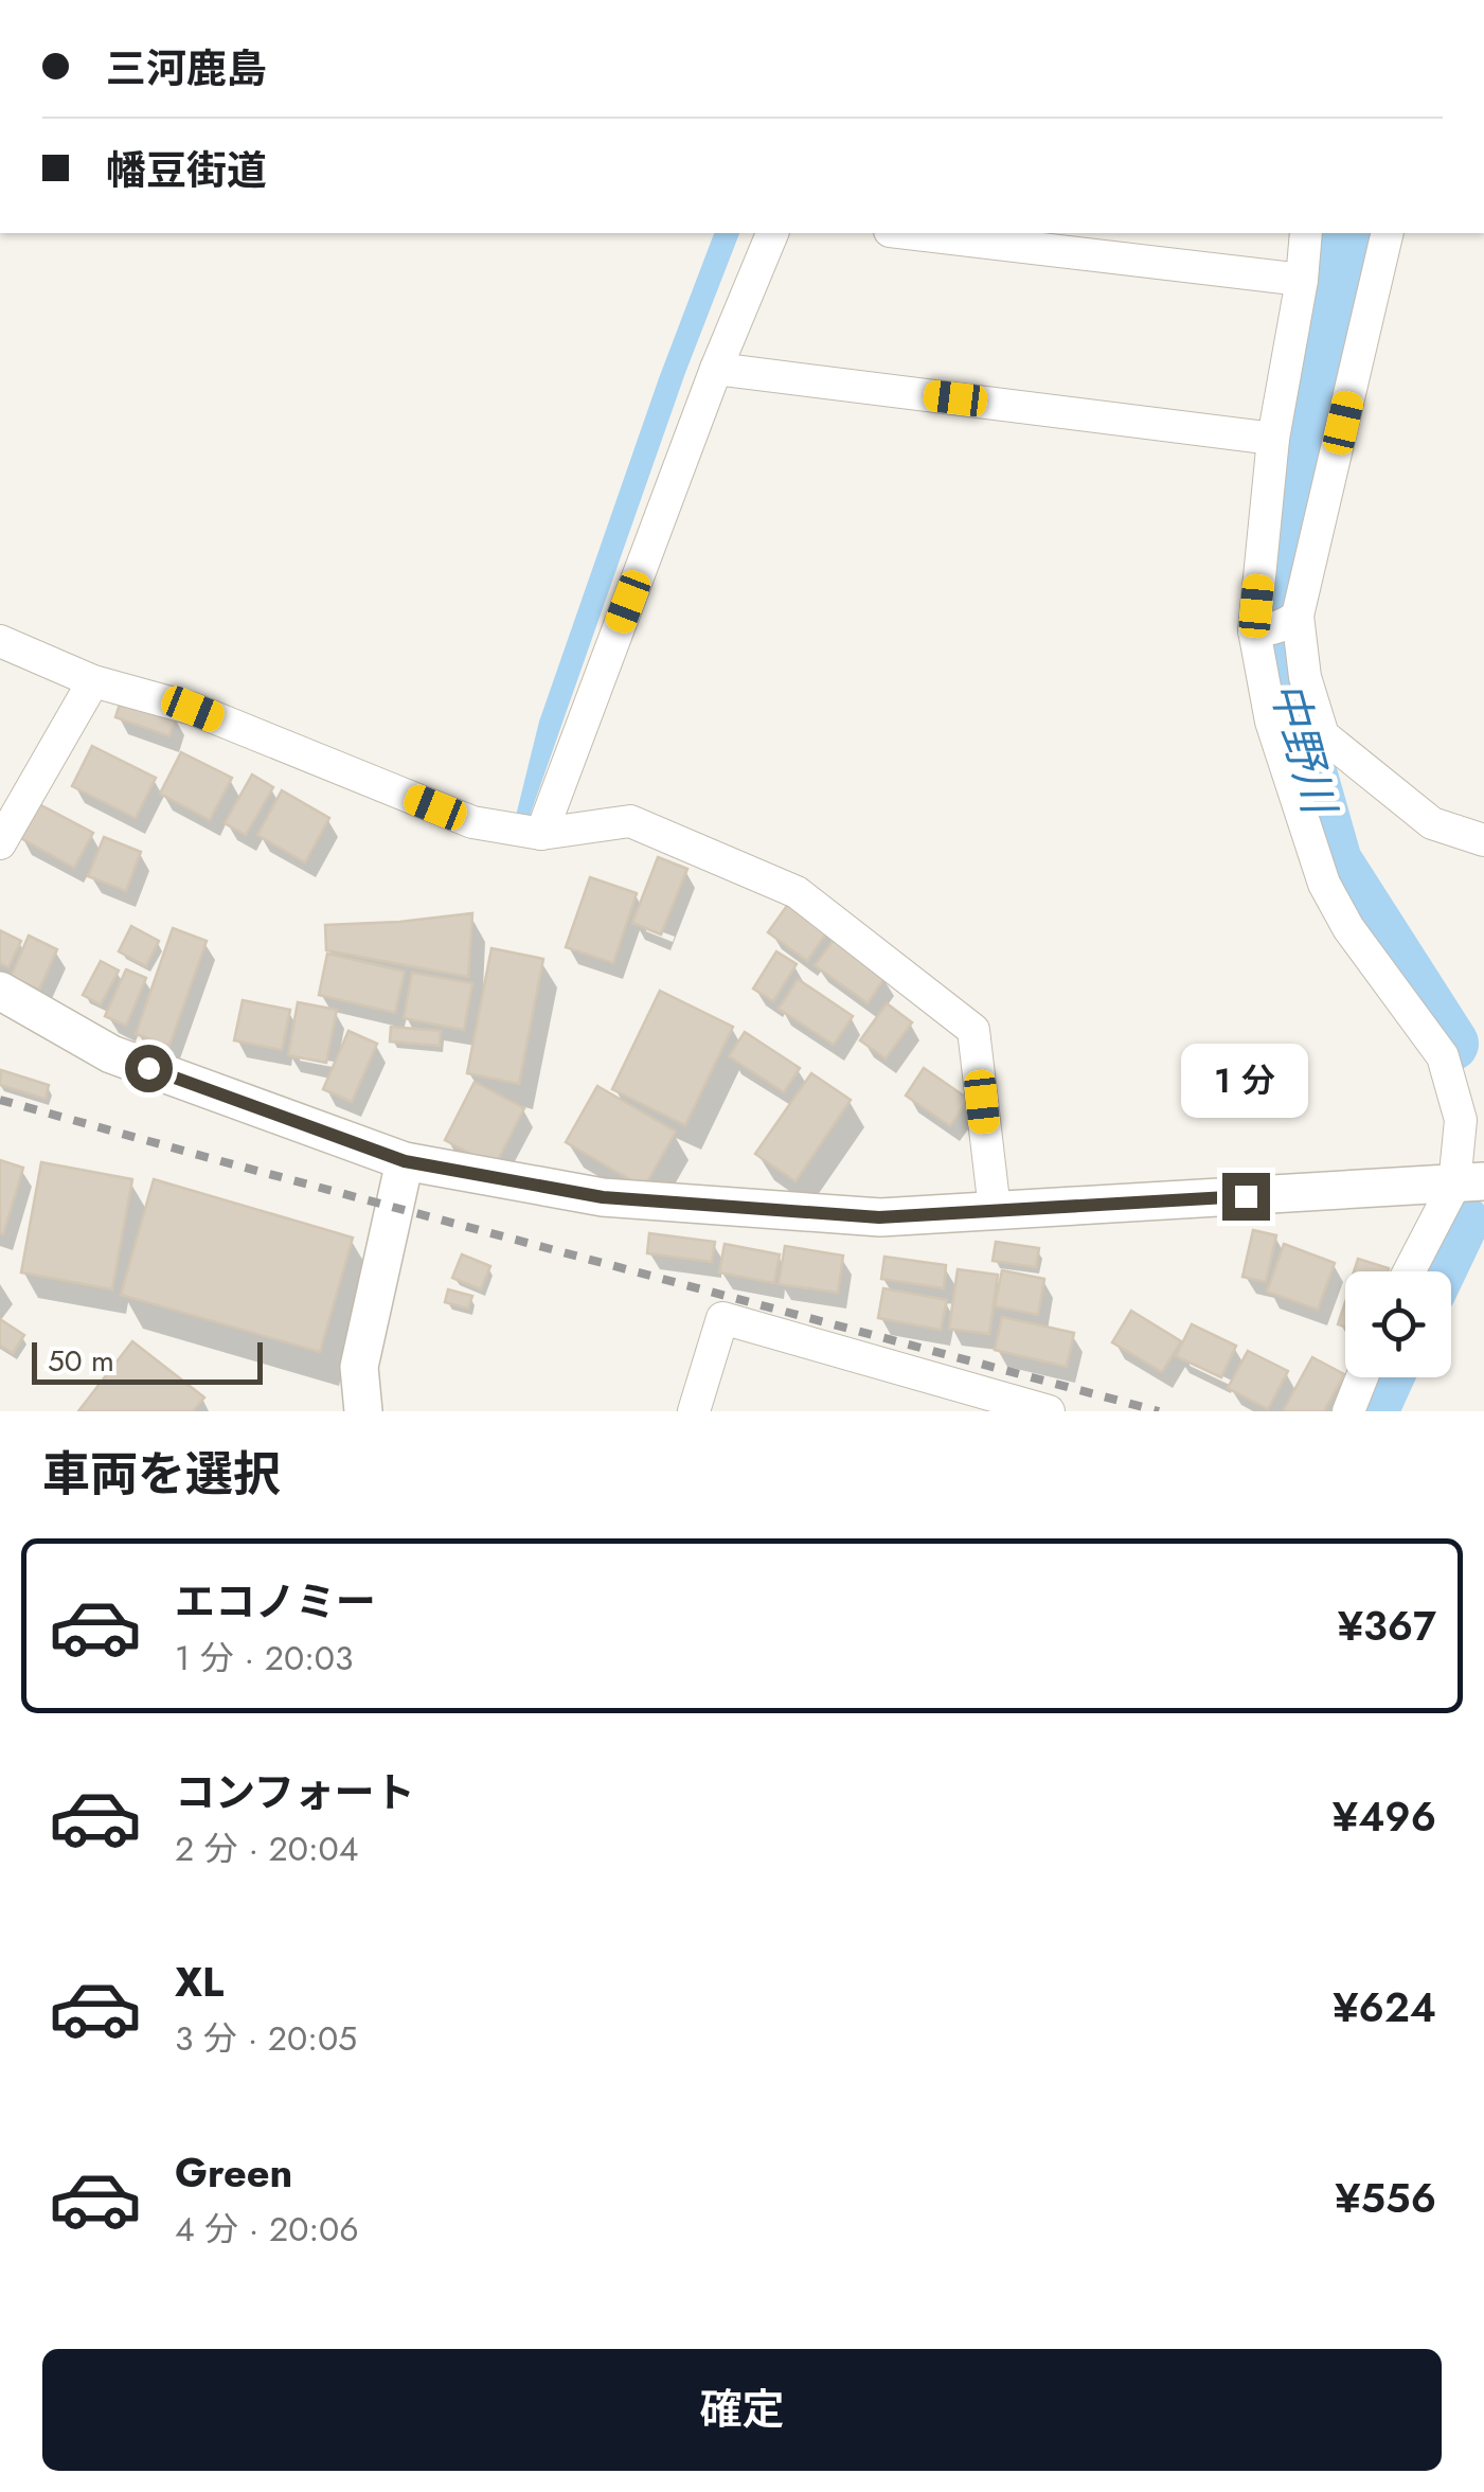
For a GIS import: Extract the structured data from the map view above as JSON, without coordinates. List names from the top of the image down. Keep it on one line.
{"water":["中野川"],"scale_bar":"50 m","page":{"banner":["三河鹿島","幡豆街道"],"bubble":"1 分","scale":"50 m","heading":"車両を選択","list":[{"name":"エコノミー","note":"1 分 · 20:03","value":"¥367"},{"name":"コンフォート","note":"2 分 · 20:04","value":"¥496"},{"name":"XL","note":"3 分 · 20:05","value":"¥624"},{"name":"Green","note":"4 分 · 20:06","value":"¥556"}],"buttons":"確定"}}
